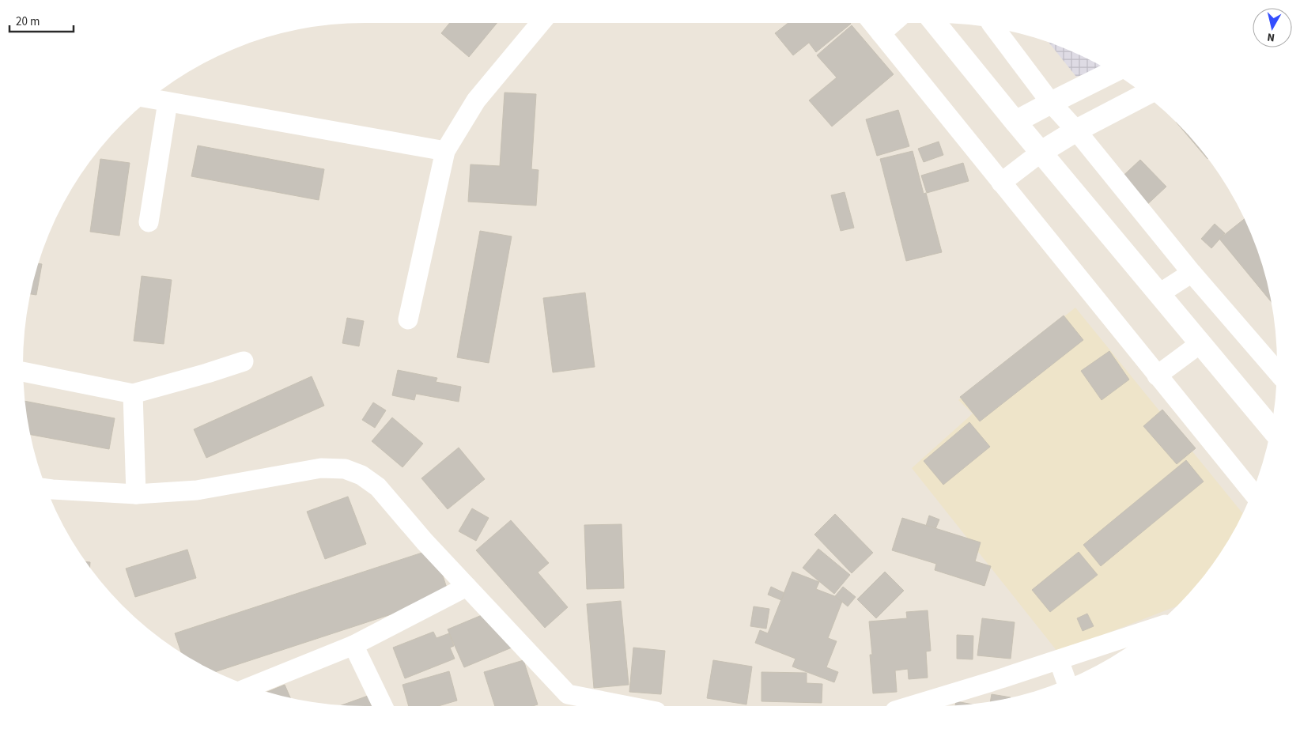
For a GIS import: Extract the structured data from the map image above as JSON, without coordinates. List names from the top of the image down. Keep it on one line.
{"scale_bar":"20 m","north":"bottom"}
